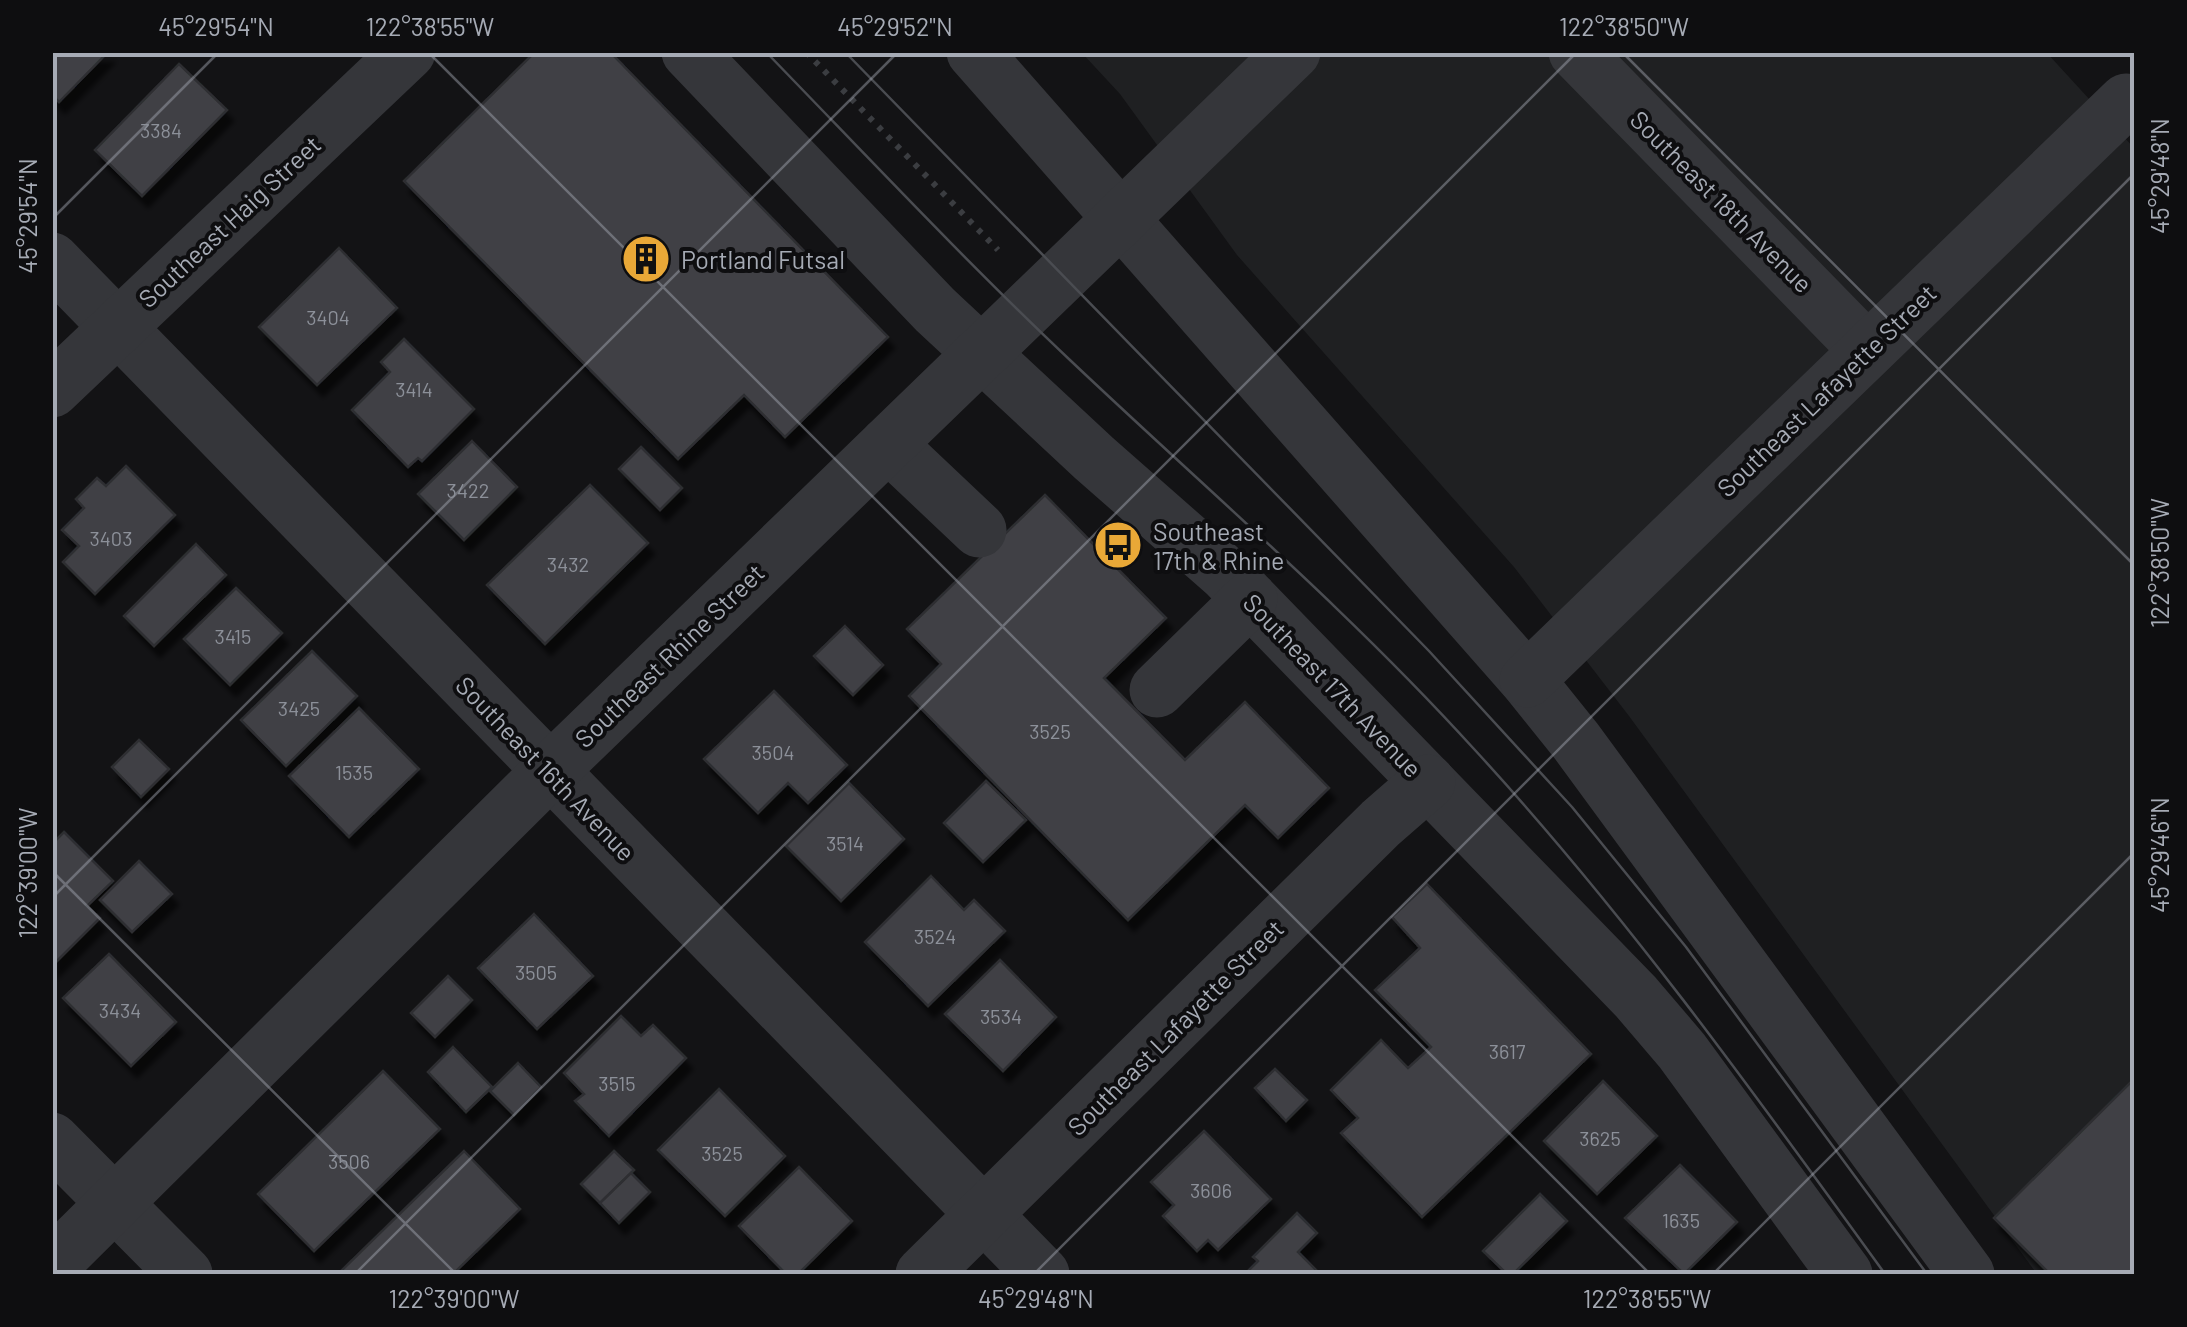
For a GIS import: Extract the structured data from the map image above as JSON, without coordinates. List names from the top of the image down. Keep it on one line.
{"streets":{"street":["Southeast 18th Avenue","Southeast Haig Street","Southeast Lafayette Street","Southeast Rhine Street","Southeast 17th Avenue","Southeast 16th Avenue"]},"crossings":[["Southeast 18th Avenue","Southeast Lafayette Street"],["Southeast Haig Street","Southeast 16th Avenue"],["Southeast Lafayette Street","Southeast 17th Avenue"],["Southeast Lafayette Street","Southeast 16th Avenue"],["Southeast Rhine Street","Southeast 17th Avenue"],["Southeast Rhine Street","Southeast 16th Avenue"]],"places":{"building":["Portland Futsal"],"bus stop":["Southeast 17th & Rhine"]},"house_numbers":["3384","3404","3414","3422","3403","3432","3415","3425","3525","3504","1535","3514","3524","3505","3434","3534","3617","3515","3625","3525","3506","3606","1635"],"coordinates":["45°29'54\"N","122°38'55\"W","45°29'52\"N","122°38'50\"W","45°29'48\"N","45°29'46\"N","122°39'00\"W"]}
